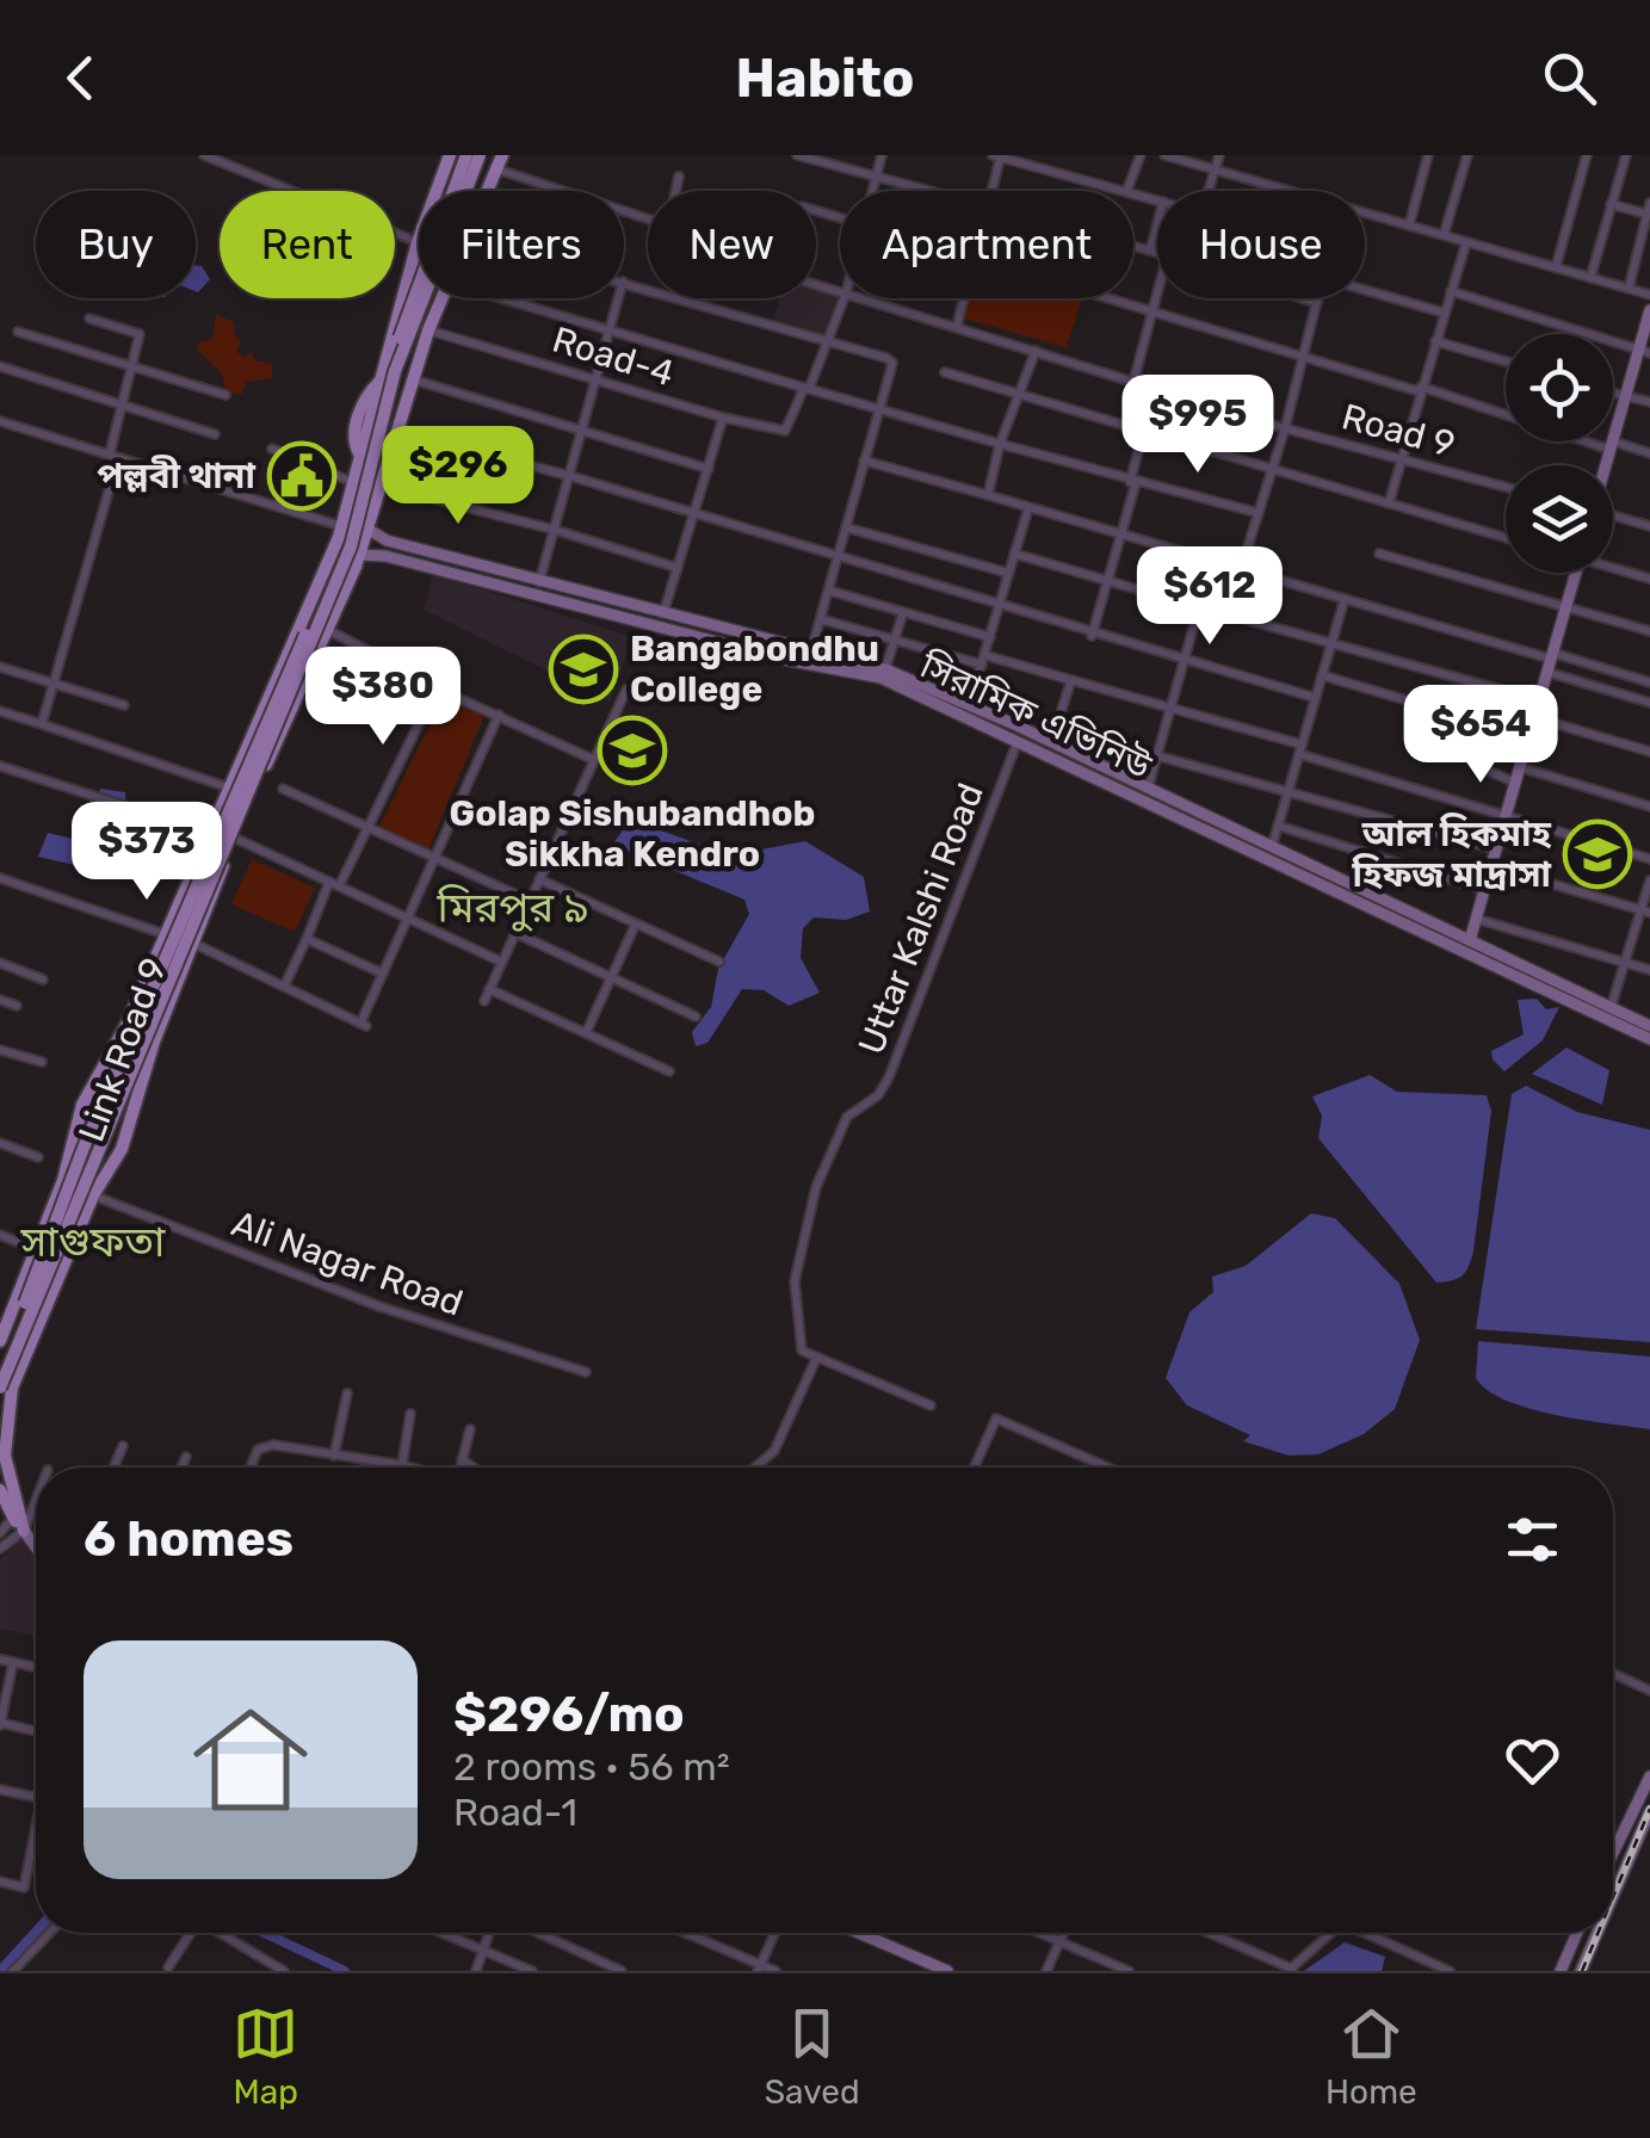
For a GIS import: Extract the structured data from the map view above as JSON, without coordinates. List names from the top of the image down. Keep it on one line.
{"streets":{"main road":["সিরামিক এভিনিউ","Link Road 9"],"street":["Road-4","Road 9","Uttar Kalshi Road","Ali Nagar Road"]},"crossings":[["Road-4","Link Road 9"],["সিরামিক এভিনিউ","Uttar Kalshi Road"],["সিরামিক এভিনিউ","Link Road 9"],["Link Road 9","Ali Nagar Road"]],"districts":["মিরপুর ৯","সাগুফতা"],"places":{"public building":["পল্লবী থানা"],"school or university":["Bangabondhu College","Golap Sishubandhob Sikkha Kendro","আল হিকমাহ হিফজ মাদ্রাসা"]},"page":{"header":"Habito","chip":["Buy","Rent","Filters","New","Apartment","House"],"price":["$995","$296","$612","$380","$654","$373"],"heading":"6 homes","list":[{"name":"$296/mo","note":"2 rooms · 56 m² · Road-1"}],"tabs":["Map","Saved","Home"]}}
